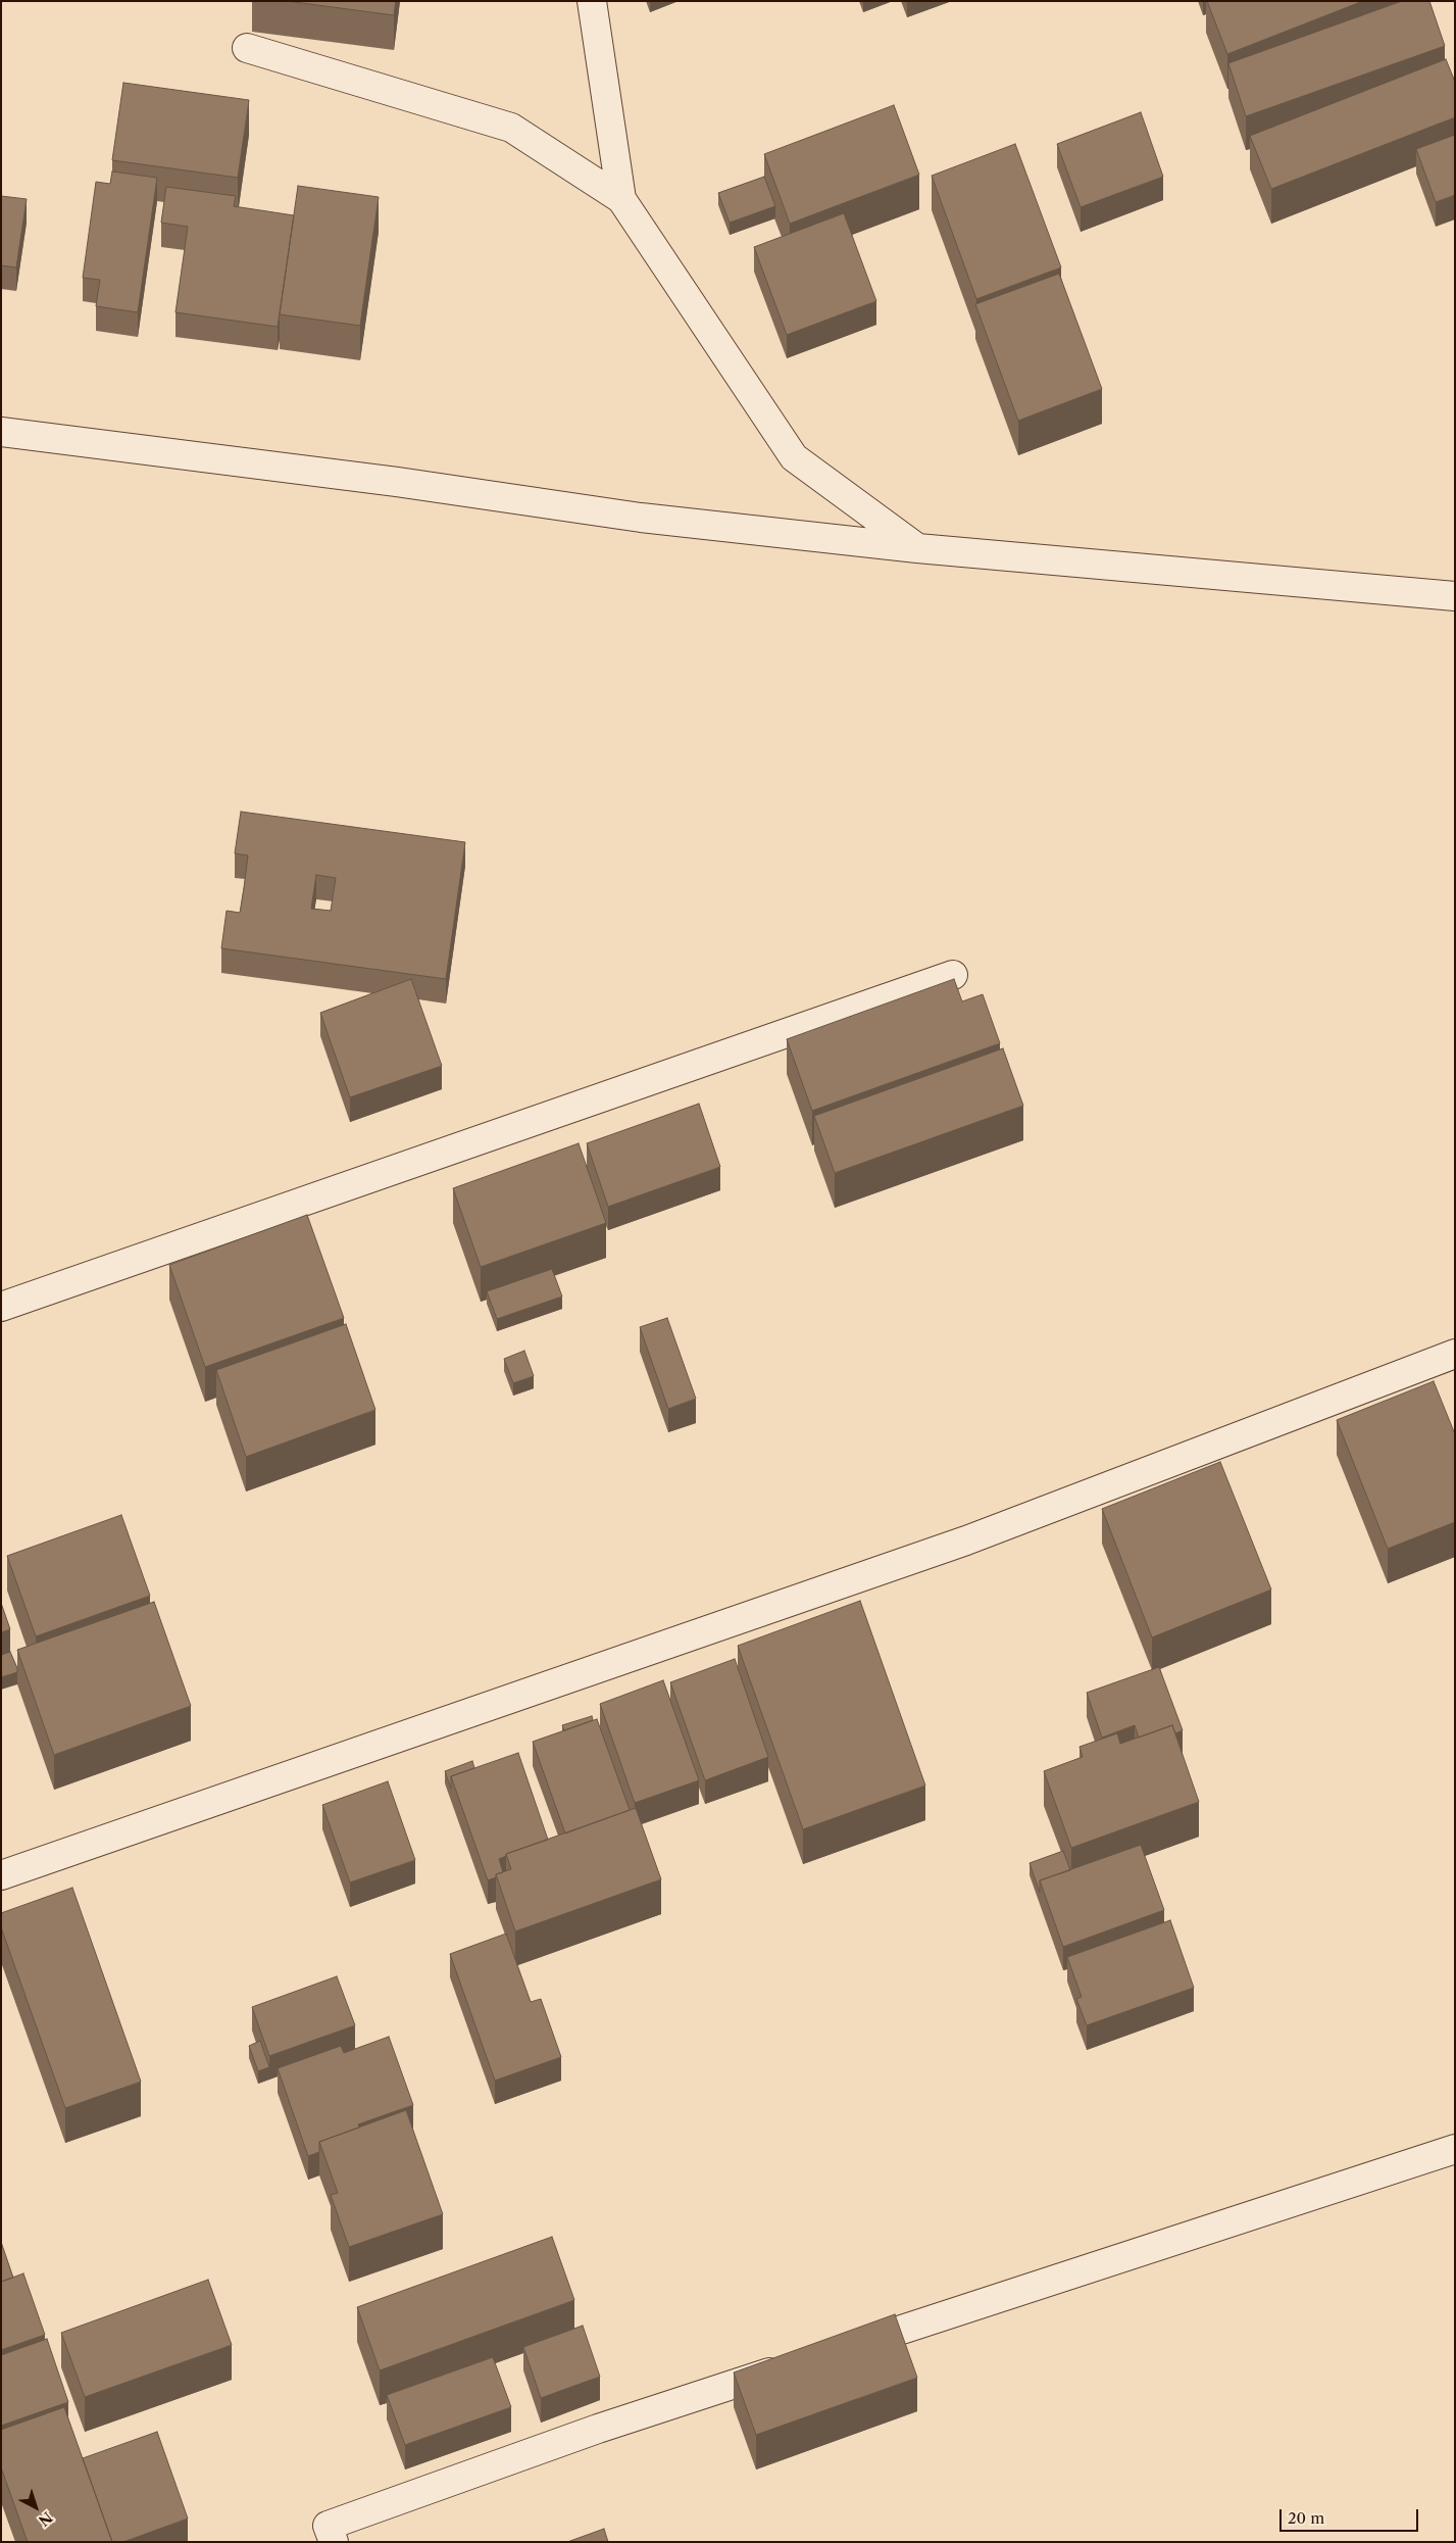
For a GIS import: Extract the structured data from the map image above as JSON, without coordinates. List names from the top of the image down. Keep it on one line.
{"scale_bar":"20 m","north":"bottom right"}
